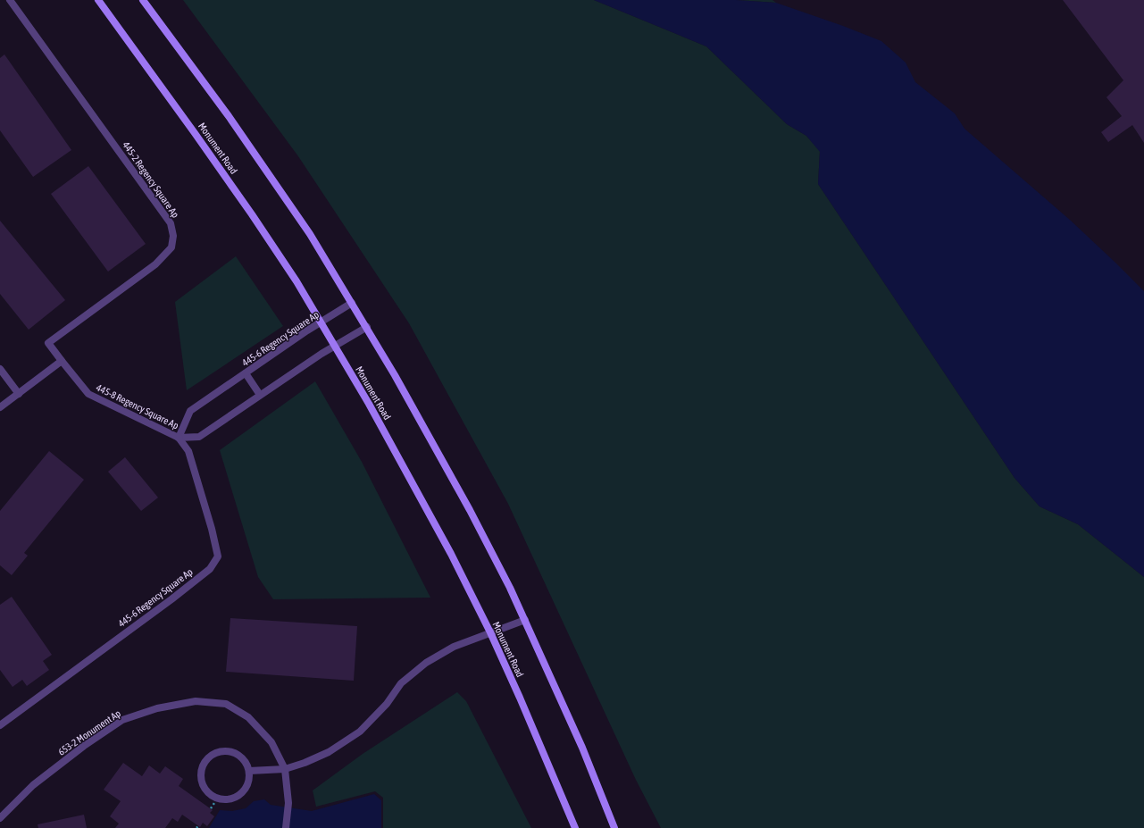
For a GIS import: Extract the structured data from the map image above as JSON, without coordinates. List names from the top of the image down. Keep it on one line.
{"streets":{"main road":["Monument Road"],"street":["445-2 Regency Square Ap","445-6 Regency Square Ap","445-8 Regency Square Ap","653-2 Monument Ap"]},"crossings":[["Monument Road","445-6 Regency Square Ap"],["445-2 Regency Square Ap","445-8 Regency Square Ap"],["445-6 Regency Square Ap","445-8 Regency Square Ap"]]}
